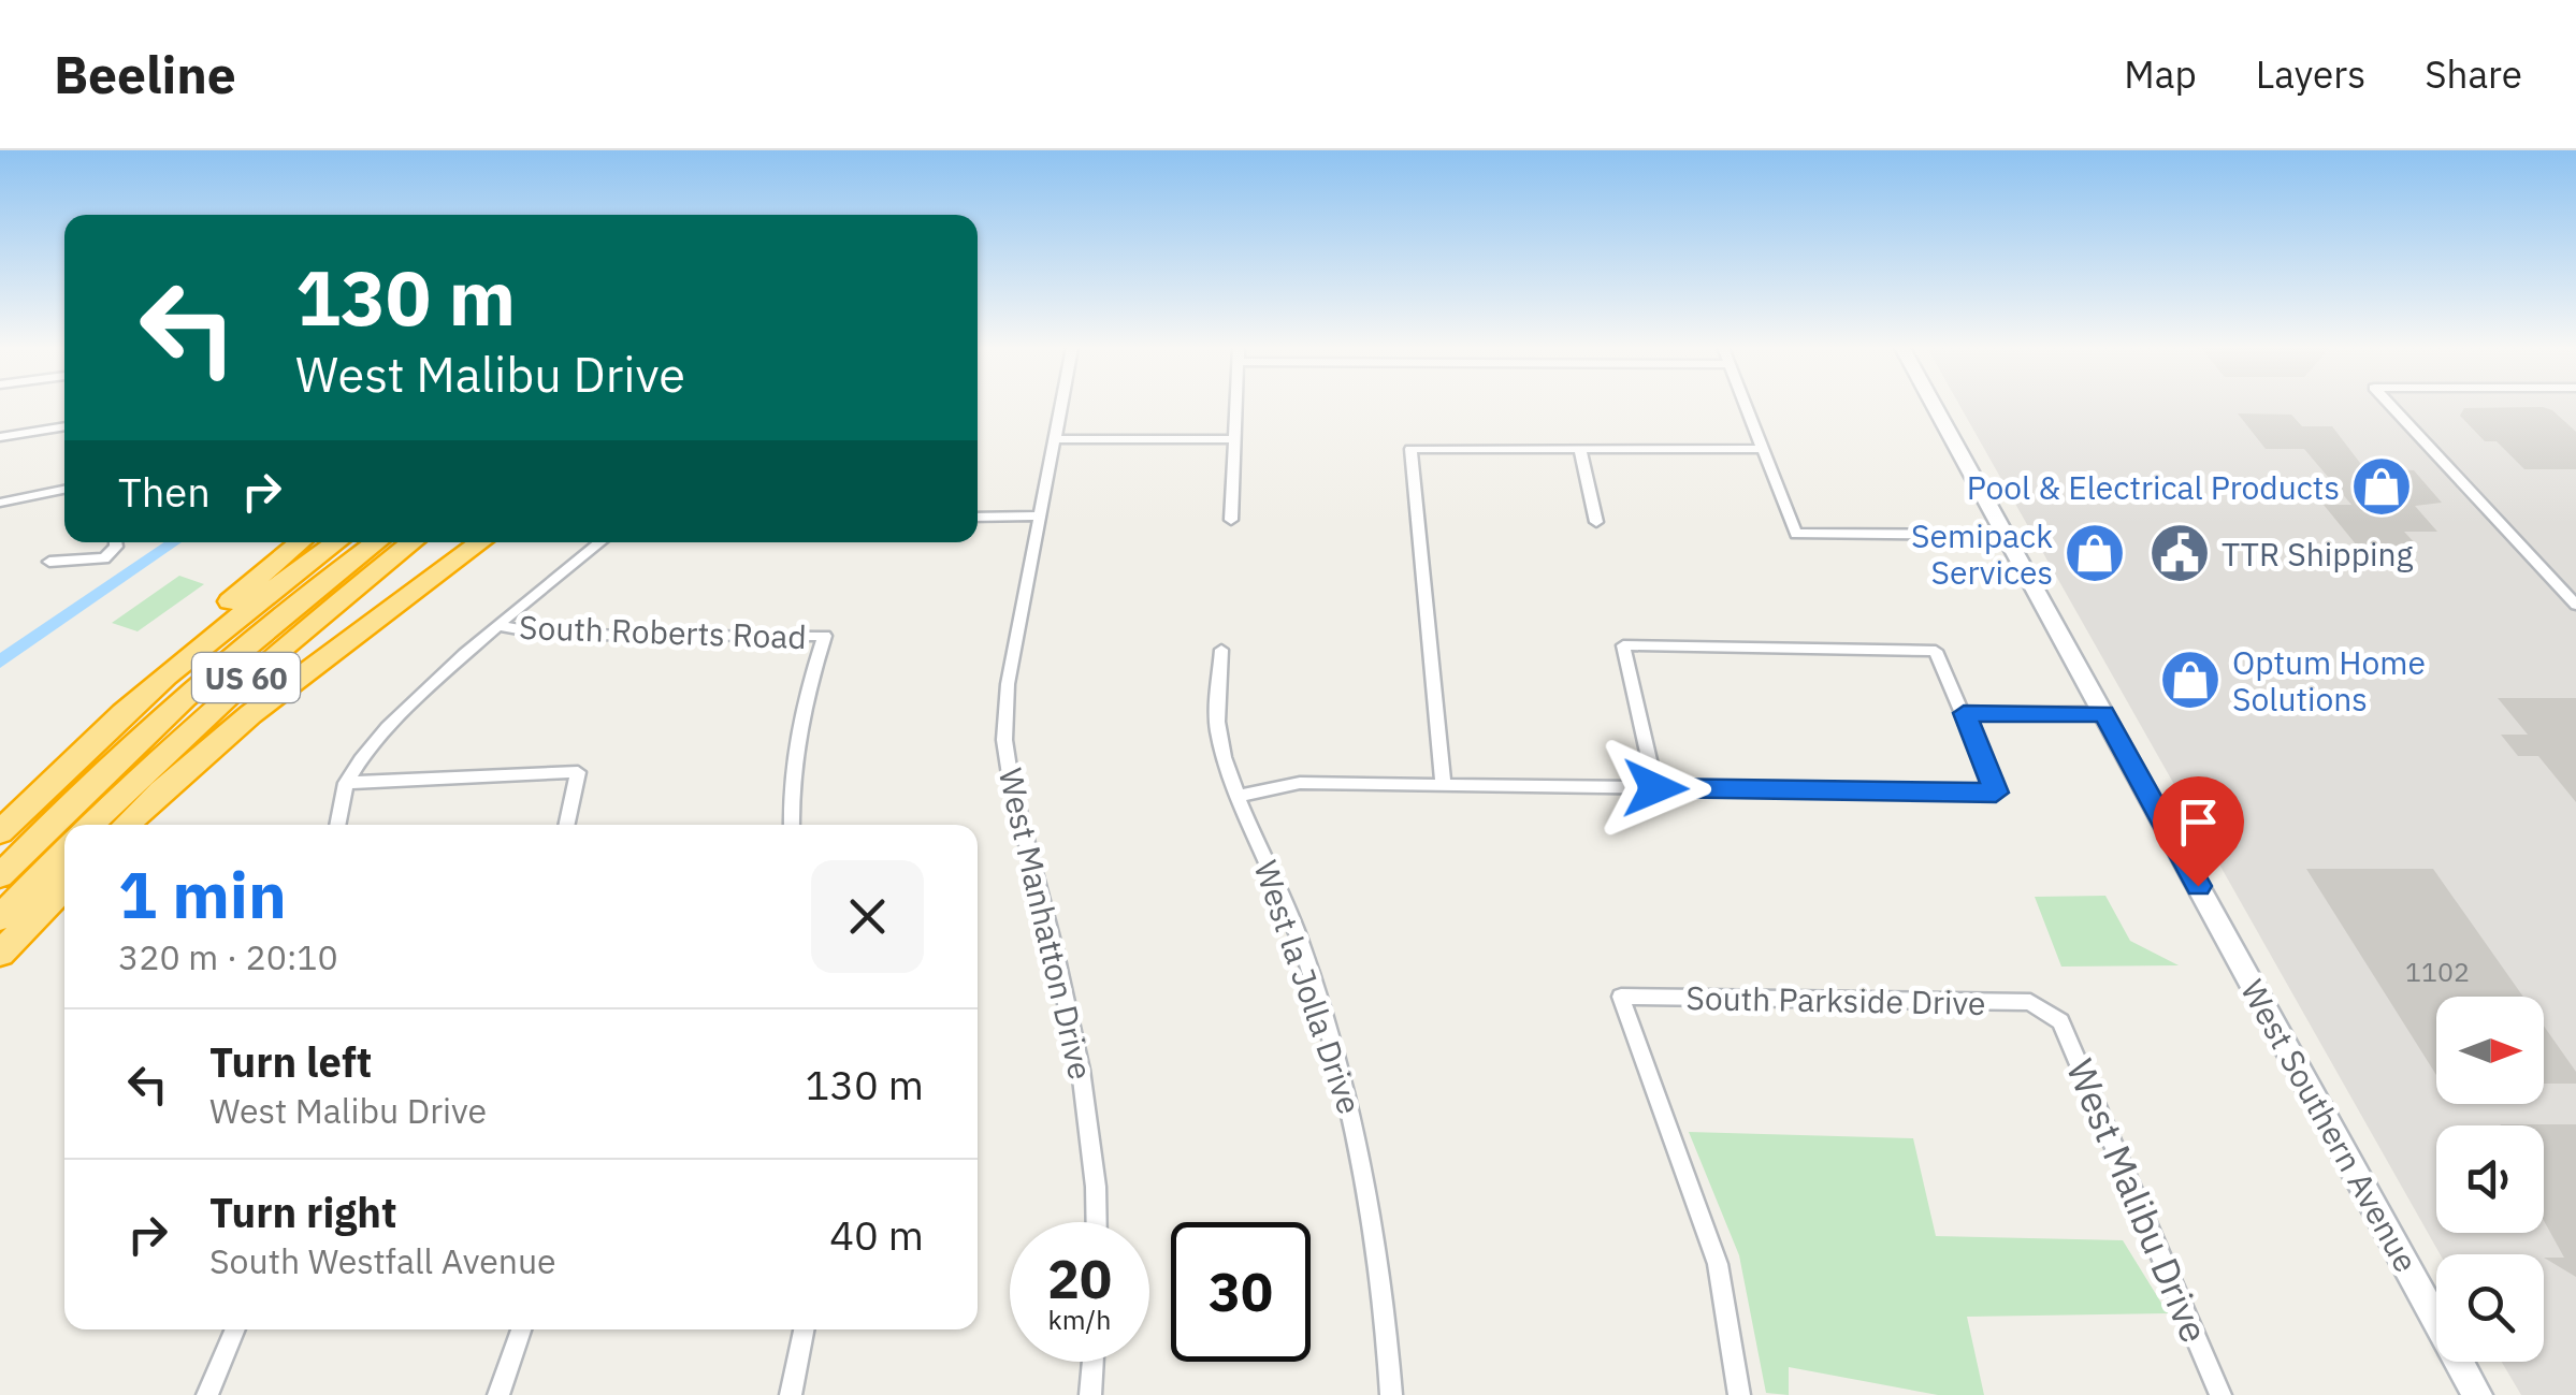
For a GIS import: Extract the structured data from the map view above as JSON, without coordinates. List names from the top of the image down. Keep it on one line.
{"streets":{"highway":["US 60"],"main road":["West Southern Avenue"],"street":["South Roberts Road","West Manhatton Drive","West la Jolla Drive","South Parkside Drive","West Malibu Drive"]},"crossings":[["South Parkside Drive","West Malibu Drive"]],"places":{"shop":["Pool & Electrical Products","Semipack Services","Optum Home Solutions"],"public building":["TTR Shipping"]},"house_numbers":["1102"],"north":"right","page":{"header":"Beeline","nav":["Map","Layers","Share"],"turn":["130 m","West Malibu Drive"],"then":"Then","heading":["1 min","320 m · 20:10"],"list":[{"name":"Turn left","note":"West Malibu Drive","value":"130 m"},{"name":"Turn right","note":"South Westfall Avenue","value":"40 m"}],"speed":"20 km/h","limit":"30"}}
